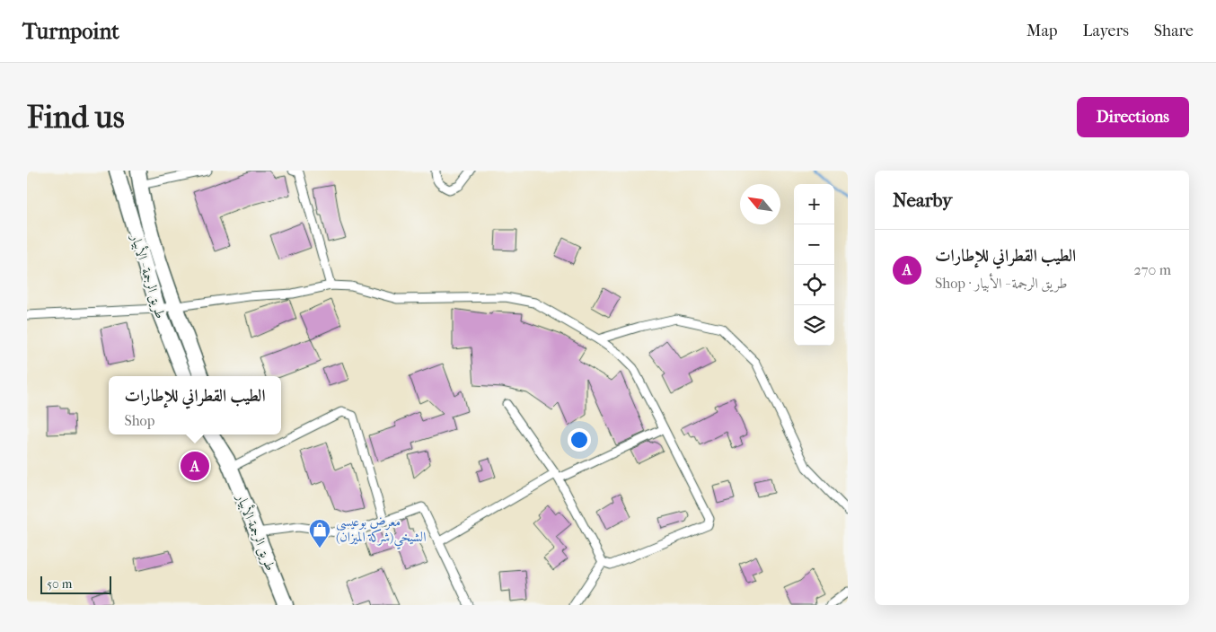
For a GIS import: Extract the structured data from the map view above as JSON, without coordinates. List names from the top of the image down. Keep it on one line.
{"streets":{"highway":["طريق الرجمة - الأبيار","طريق الرجمة-الأبيار"]},"places":{"shop":["معرض بوعيسى الشيخي(شركة الميزان)"]},"scale_bar":"50 m","north":"top left","page":{"header":"Turnpoint","nav":["Map","Layers","Share"],"buttons":"Directions","title":"Find us","heading":"Nearby","map_buttons":["+","−"],"list":[{"mark":"A","name":"الطيب القطراني للإطارات","note":"Shop · طريق الرجمة - الأبيار","value":"270 m"}],"popup":["الطيب القطراني للإطارات","Shop"],"pins":"A","scale":"50 m"}}
